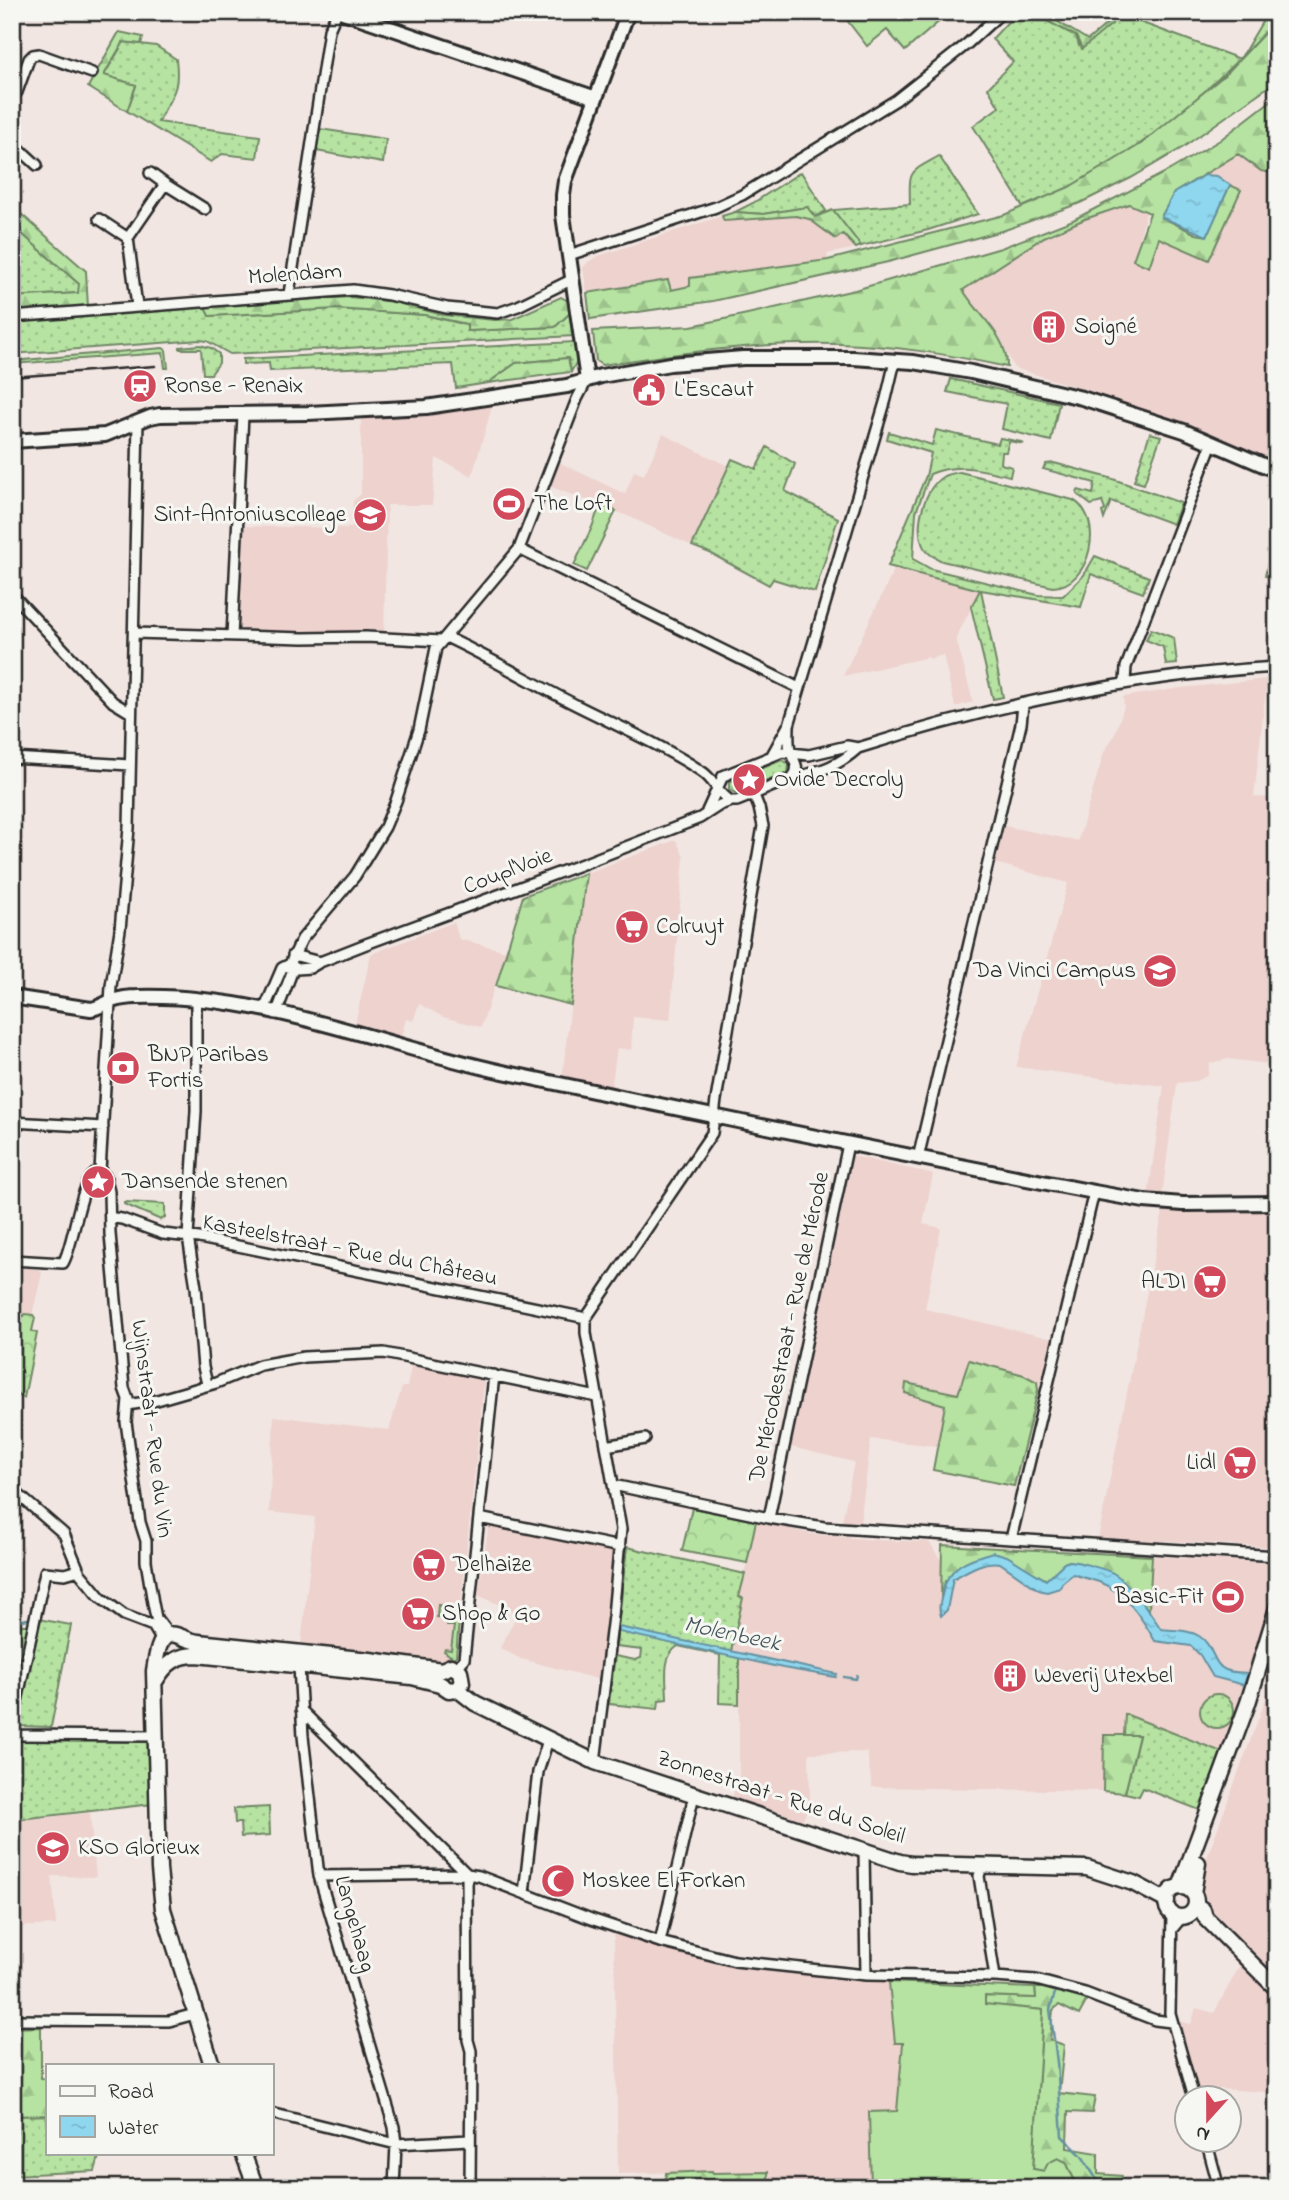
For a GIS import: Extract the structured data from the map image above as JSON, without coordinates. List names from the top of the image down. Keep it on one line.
{"streets":{"main road":["Zonnestraat - Rue du Soleil"],"street":["Molendam","Coupl'Voie","Kasteelstraat - Rue du Château","De Mérodestraat - Rue de Mérode","Wijnstraat - Rue du Vin","Langehaag"]},"crossings":[["Kasteelstraat - Rue du Château","Wijnstraat - Rue du Vin"]],"water":["Molenbeek"],"places":{"building":["Soigné","Weverij Utexbel"],"station":["Ronse - Renaix"],"public building":["L'Escaut"],"sports":["The Loft","Basic-Fit"],"school or university":["Sint-Antoniuscollege","Da Vinci Campus","KSO Glorieux"],"place":["Ovide Decroly","Dansende stenen"],"supermarket":["Colruyt","ALDI","Lidl","Delhaize","Shop & Go"],"bank":["BNP Paribas Fortis"],"mosque":["Moskee El Forkan"]},"legend":["Road","Water"],"north":"bottom"}
